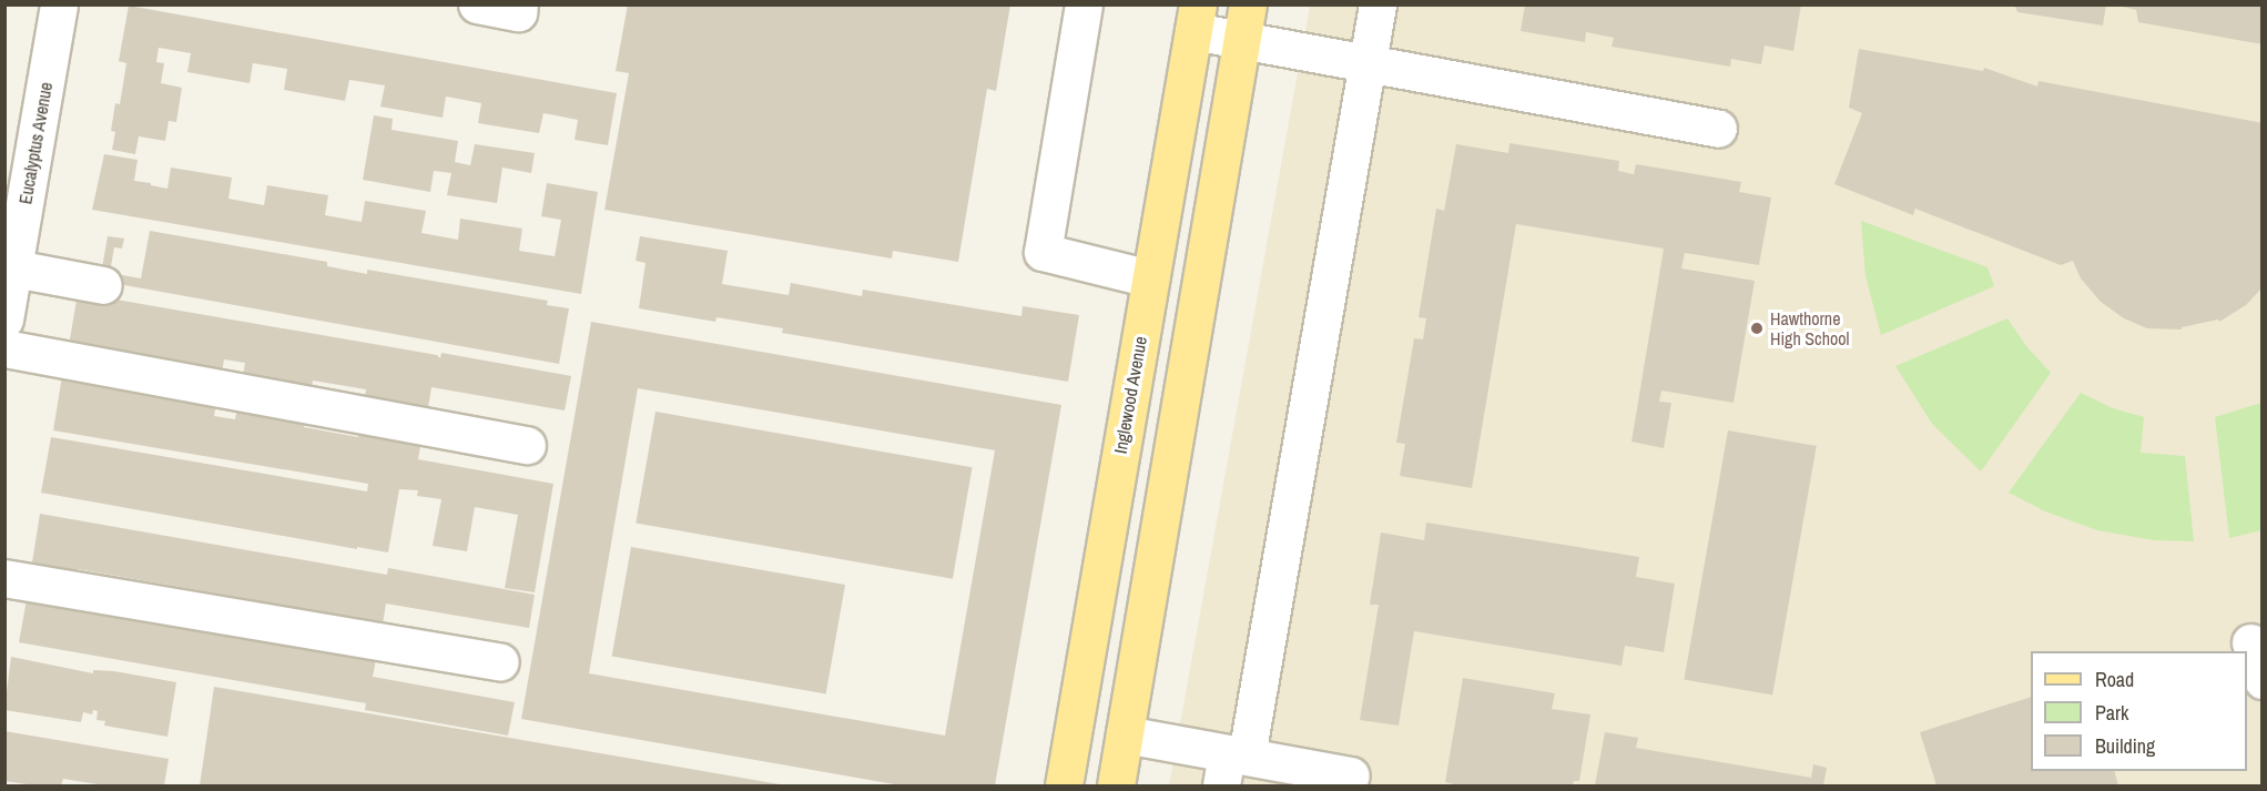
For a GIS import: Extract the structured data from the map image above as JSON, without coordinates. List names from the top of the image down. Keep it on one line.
{"streets":{"main road":["Inglewood Avenue"],"street":["Eucalyptus Avenue"]},"places":["Hawthorne High School"],"legend":["Road","Park","Building"]}
